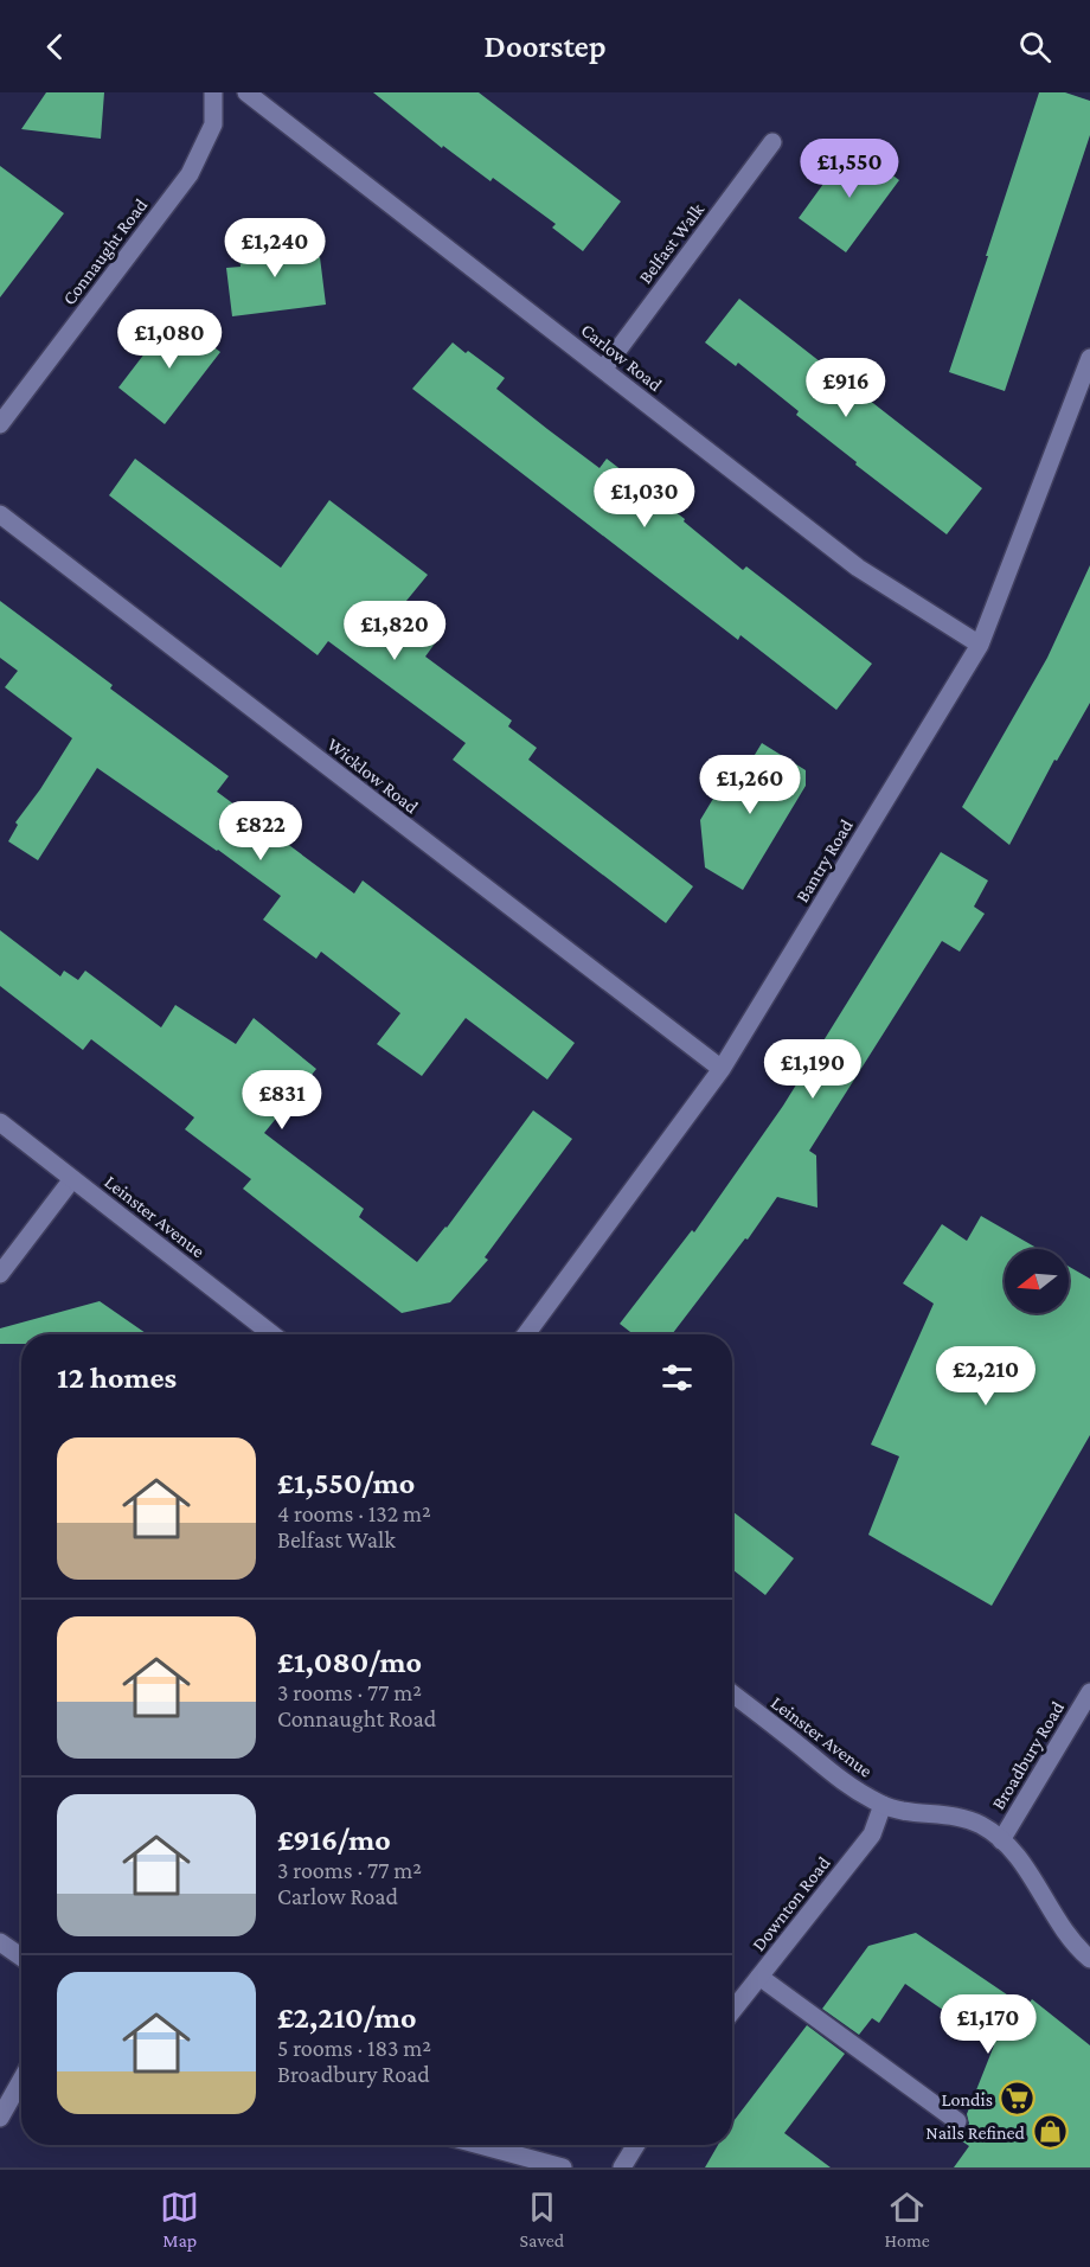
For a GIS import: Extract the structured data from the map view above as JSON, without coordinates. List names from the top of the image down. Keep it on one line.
{"streets":{"street":["Belfast Walk","Connaught Road","Carlow Road","Wicklow Road","Bantry Road","Leinster Avenue","Broadbury Road","Downton Road"]},"crossings":[["Belfast Walk","Carlow Road"],["Carlow Road","Bantry Road"],["Wicklow Road","Bantry Road"],["Leinster Avenue","Broadbury Road"],["Leinster Avenue","Downton Road"]],"places":{"supermarket":["Londis"],"shop":["Nails Refined"]},"north":"left","page":{"header":"Doorstep","price":["£1,550","£1,240","£1,080","£916","£1,030","£1,820","£1,260","£822","£1,190","£831","£2,210","£1,170"],"heading":"12 homes","list":[{"name":"£1,550/mo","note":"4 rooms · 132 m² · Belfast Walk"},{"name":"£1,080/mo","note":"3 rooms · 77 m² · Connaught Road"},{"name":"£916/mo","note":"3 rooms · 77 m² · Carlow Road"},{"name":"£2,210/mo","note":"5 rooms · 183 m² · Broadbury Road"}],"tabs":["Map","Saved","Home"]}}
